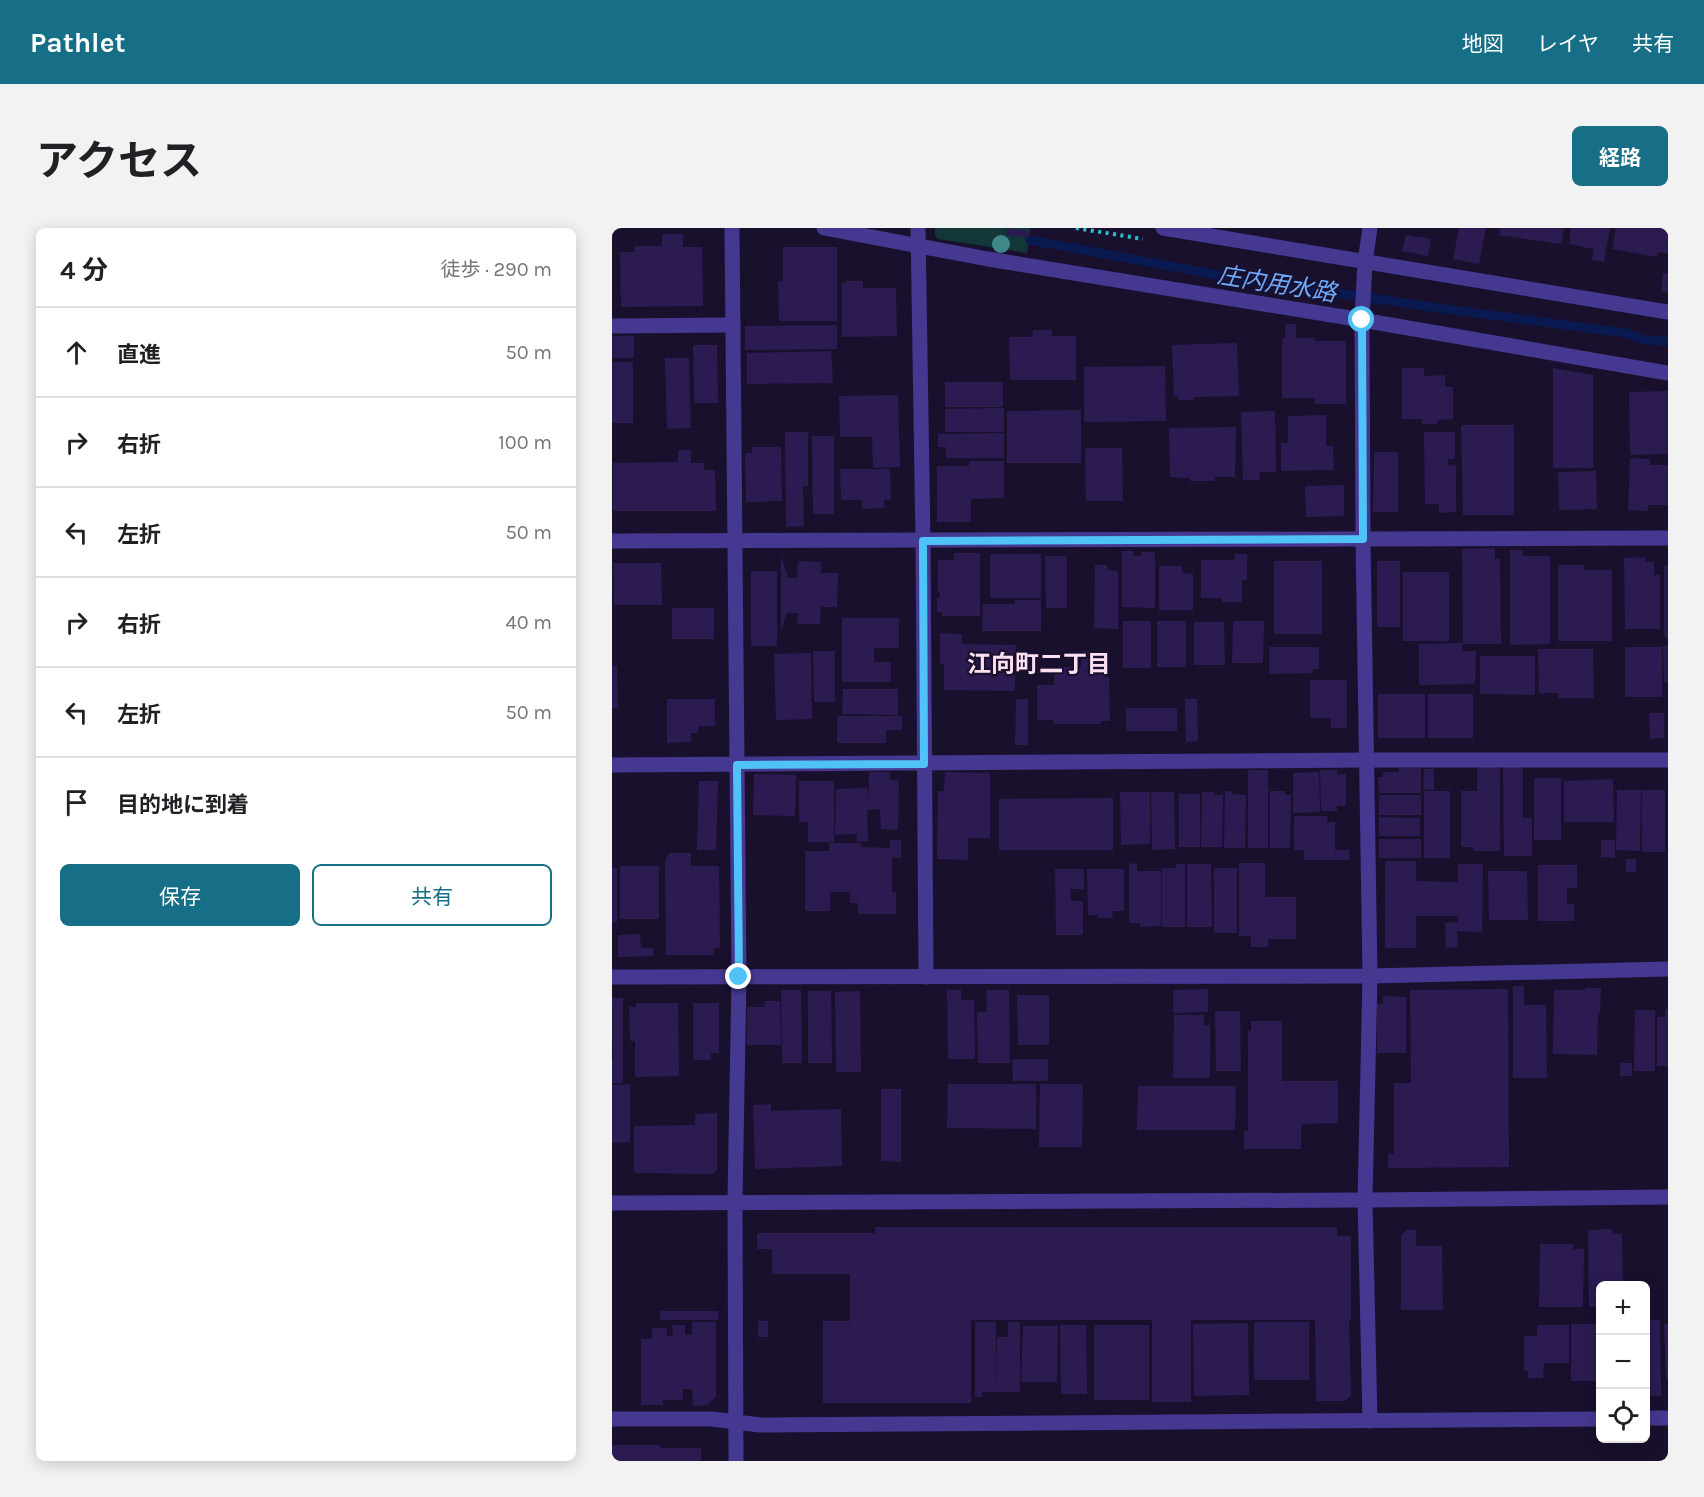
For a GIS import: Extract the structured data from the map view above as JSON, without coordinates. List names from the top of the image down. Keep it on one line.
{"districts":["江向町二丁目"],"water":["庄内用水路"],"page":{"header":"Pathlet","nav":["地図","レイヤ","共有"],"title":"アクセス","buttons":["経路",["保存","共有"]],"heading":["4 分","徒歩 · 290 m"],"list":[["直進","50 m"],["右折","100 m"],["左折","50 m"],["右折","40 m"],["左折","50 m"],"目的地に到着"],"map_buttons":["+","−"]}}
